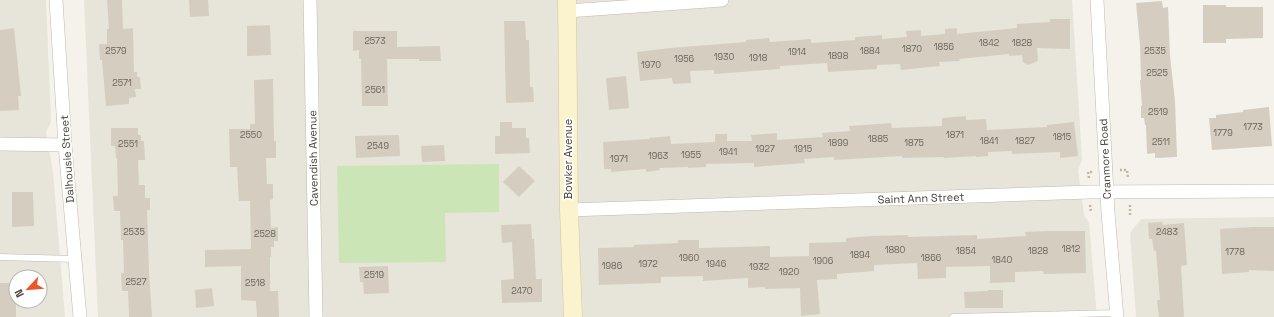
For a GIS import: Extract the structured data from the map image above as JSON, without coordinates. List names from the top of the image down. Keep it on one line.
{"streets":{"street":["Cavendish Avenue","Dalhousie Street","Bowker Avenue","Cranmore Road","Saint Ann Street"]},"crossings":[["Bowker Avenue","Saint Ann Street"],["Cranmore Road","Saint Ann Street"]],"house_numbers":["2573","1842","1828","1856","1870","2579","1884","2535","1914","1898","1930","1918","1956","1970","2525","2571","2561","2519","1773","1779","2550","1871","1815","1885","1841","1827","2511","1899","1875","2551","2549","1927","1915","1941","1955","1963","1971","2535","2483","2528","1812","1880","1854","1828","1778","1894","1960","1866","1840","1906","1972","1946","1986","1932","1920","2519","2527","2518","2470"],"north":"bottom left"}
